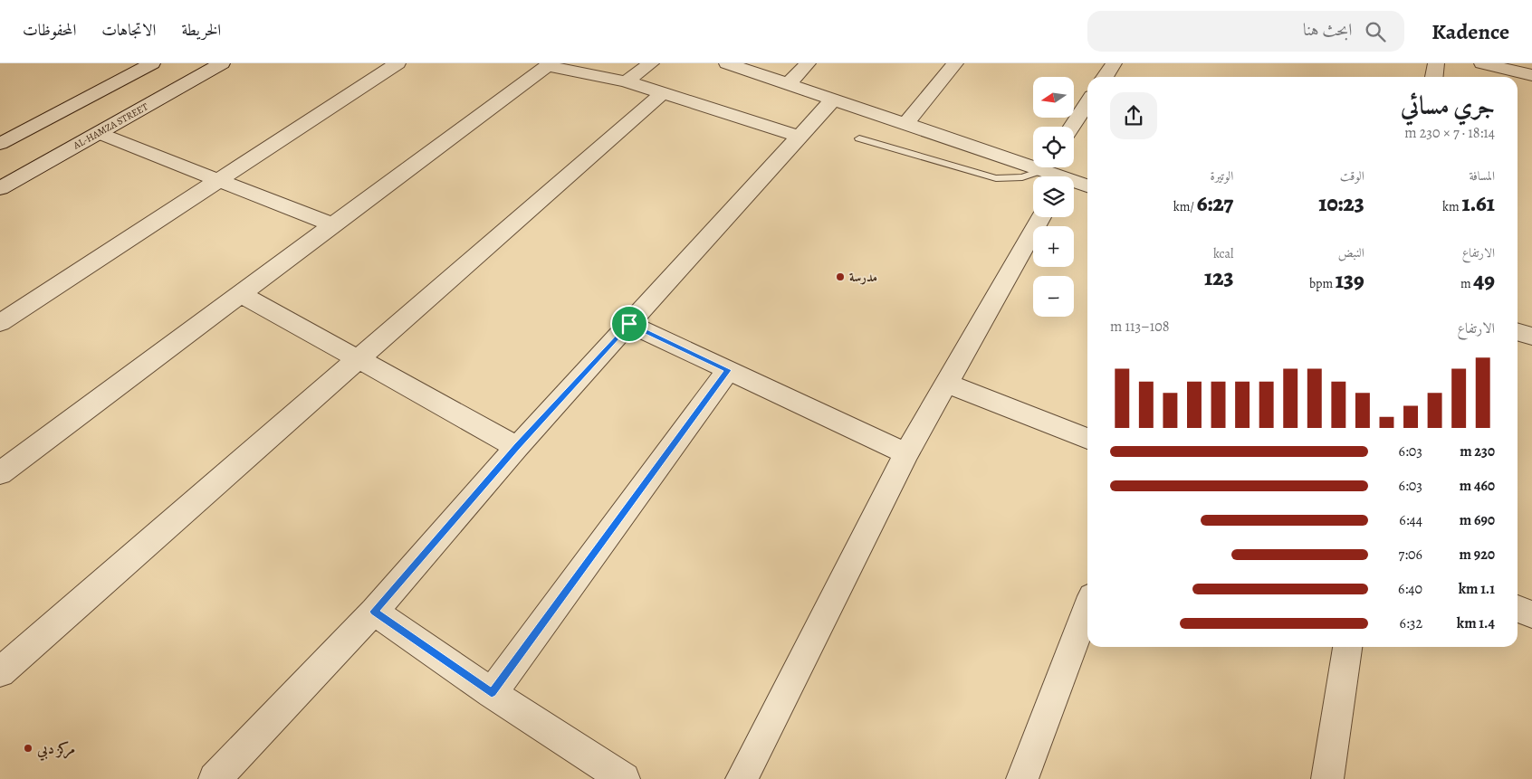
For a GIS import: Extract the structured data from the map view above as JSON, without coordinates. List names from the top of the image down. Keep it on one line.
{"streets":{"street":["AL-HAMZA STREET"]},"places":["مدرسة","مركز دبي"],"north":"left","page":{"header":"Kadence","search":"ابحث هنا","nav":["الخريطة","الاتجاهات","المحفوظات"],"map_buttons":["+","−"],"heading":["جري مسائي","18:14 · 7 × 230 m"],"stats":[["المسافة","1.61 km"],["الوقت","10:23"],["الوتيرة","6:27 /km"],["الارتفاع","49 m"],["النبض","139 bpm"],["kcal","123"]],"chart":["الارتفاع","108–113 m"],"list":[{"name":"230 m","note":"6:03"},{"name":"460 m","note":"6:03"},{"name":"690 m","note":"6:44"},{"name":"920 m","note":"7:06"},{"name":"1.1 km","note":"6:40"},{"name":"1.4 km","note":"6:32"}]}}
